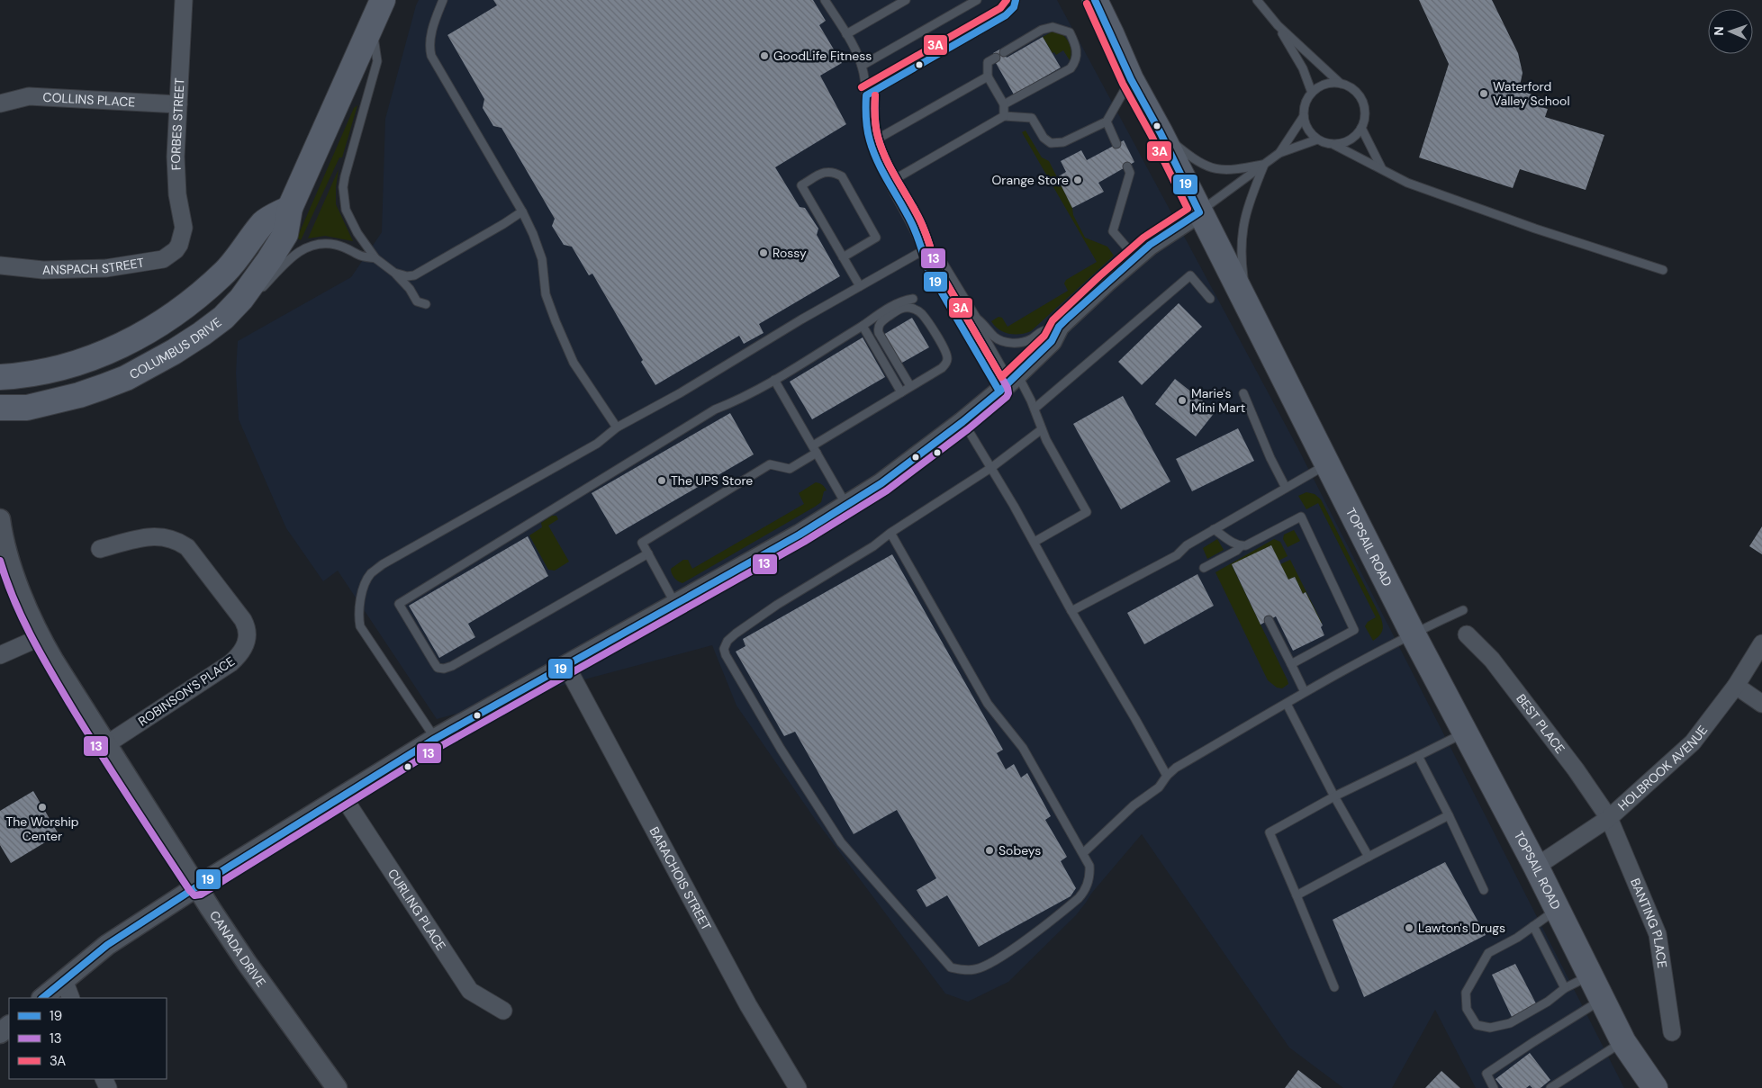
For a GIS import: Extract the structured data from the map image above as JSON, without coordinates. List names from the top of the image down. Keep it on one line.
{"streets":{"main road":["COLUMBUS DRIVE","TOPSAIL ROAD"],"street":["COLLINS PLACE","FORBES STREET","ANSPACH STREET","ROBINSON'S PLACE","BEST PLACE","HOLBROOK AVENUE","BARACHOIS STREET","CURLING PLACE","BANTING PLACE","CANADA DRIVE"]},"crossings":[["COLLINS PLACE","FORBES STREET"],["FORBES STREET","ANSPACH STREET"],["TOPSAIL ROAD","HOLBROOK AVENUE"],["ROBINSON'S PLACE","CANADA DRIVE"],["BEST PLACE","HOLBROOK AVENUE"],["BEST PLACE","BANTING PLACE"],["HOLBROOK AVENUE","BANTING PLACE"]],"places":["GoodLife Fitness","Waterford Valley School","Orange Store","Rossy","Marie's Mini Mart","The UPS Store","The Worship Center","Sobeys","Lawton's Drugs"],"lines":["transit line 19","transit line 3A","transit line 13"],"legend":["19","13","3A"],"north":"left"}
